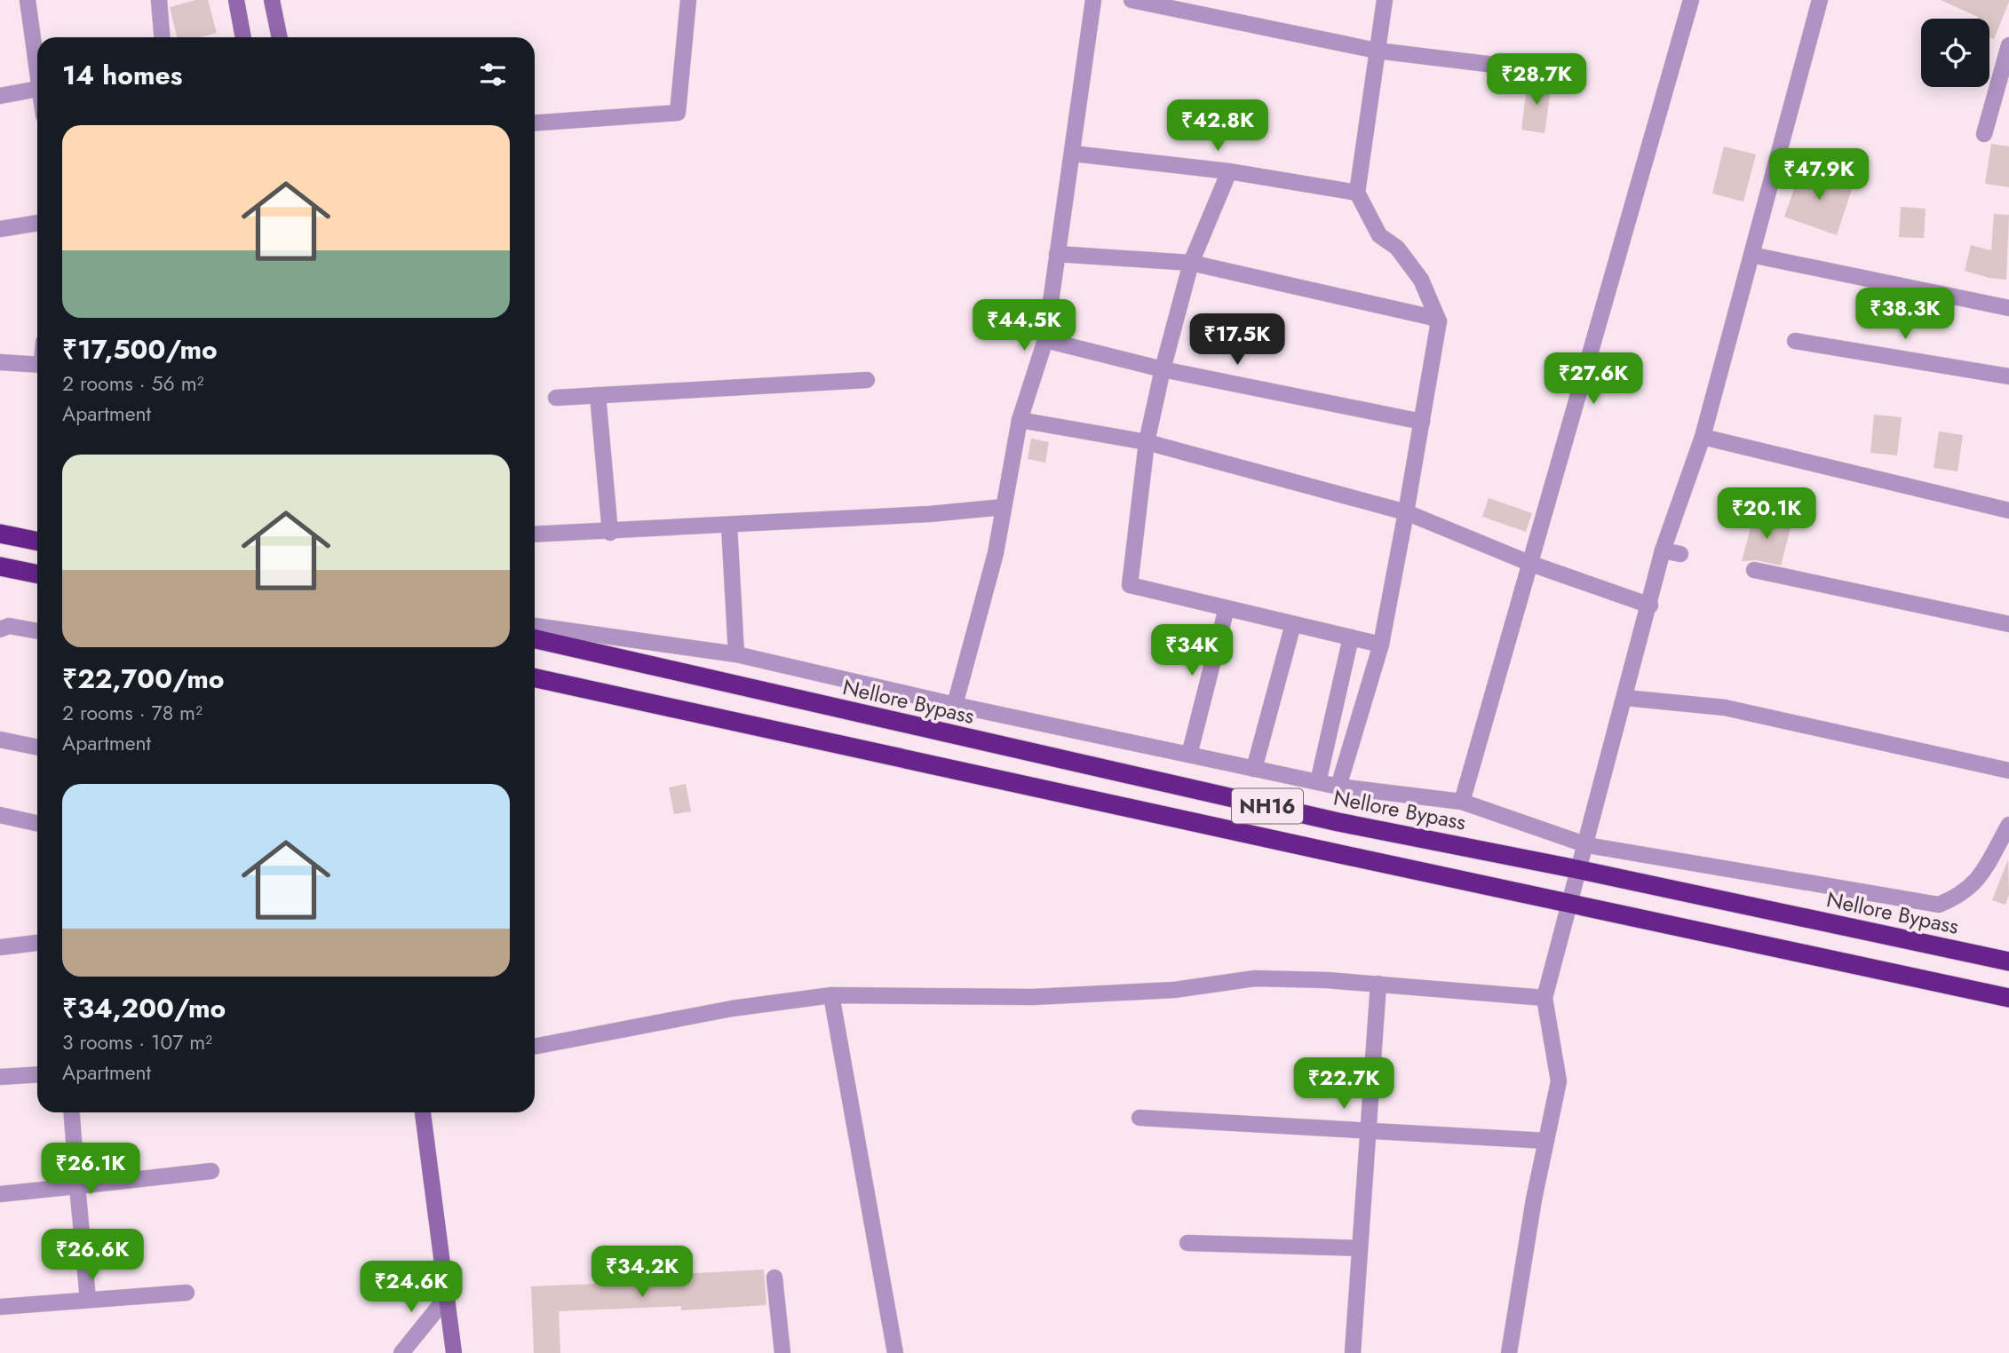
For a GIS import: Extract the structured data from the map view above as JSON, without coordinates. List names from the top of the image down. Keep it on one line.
{"streets":{"highway":["Nellore Bypass","NH16"]},"page":{"heading":"14 homes","price":["₹28.7K","₹42.8K","₹47.9K","₹38.3K","₹44.5K","₹17.5K","₹27.6K","₹20.1K","₹34K","₹22.7K","₹26.1K","₹26.6K","₹34.2K","₹24.6K"],"list":[{"name":"₹17,500/mo","note":"2 rooms · 56 m² · Apartment"},{"name":"₹22,700/mo","note":"2 rooms · 78 m² · Apartment"},{"name":"₹34,200/mo","note":"3 rooms · 107 m² · Apartment"}]}}
